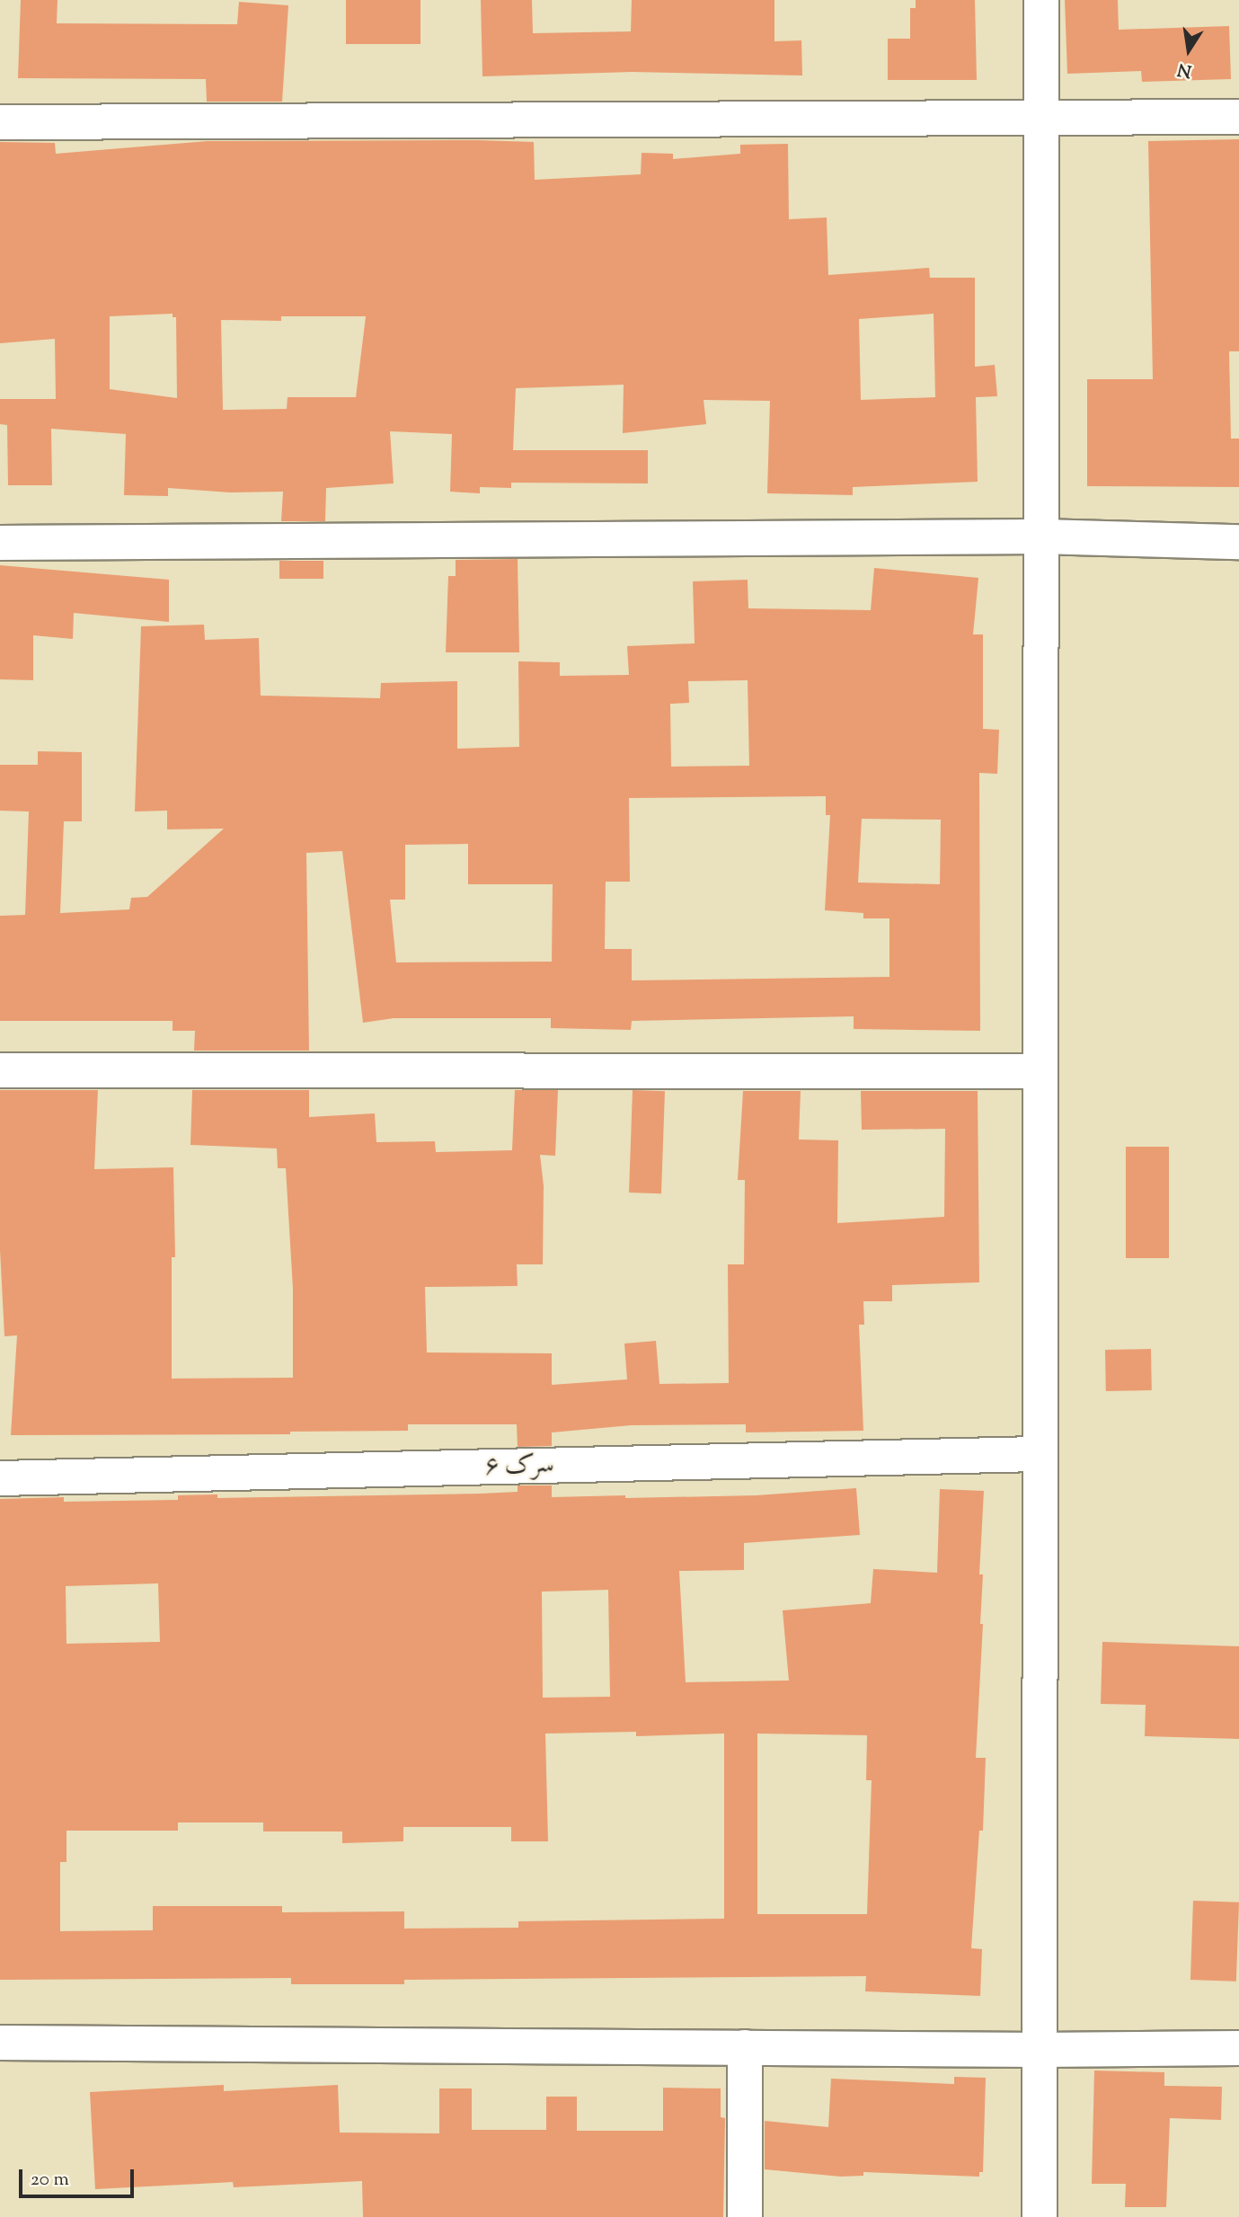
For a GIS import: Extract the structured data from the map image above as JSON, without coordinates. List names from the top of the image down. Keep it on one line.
{"streets":{"street":["سرک ۶"]},"scale_bar":"20 m","north":"bottom"}
